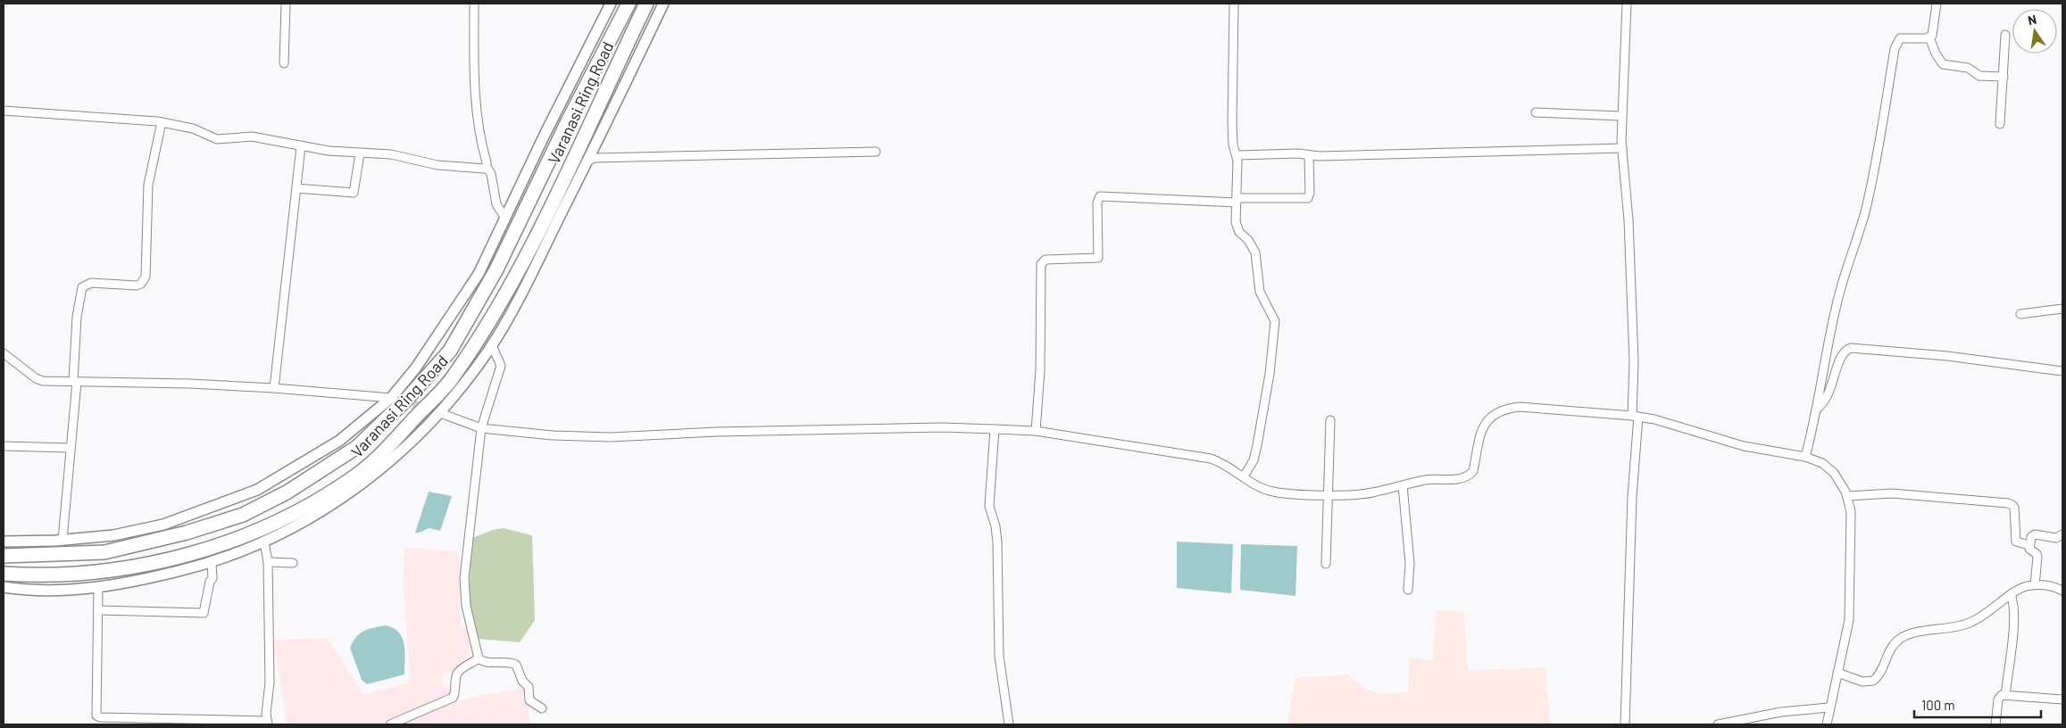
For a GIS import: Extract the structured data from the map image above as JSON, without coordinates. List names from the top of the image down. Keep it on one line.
{"streets":{"highway":["Varanasi Ring Road"]},"scale_bar":"100 m","north":"top"}
